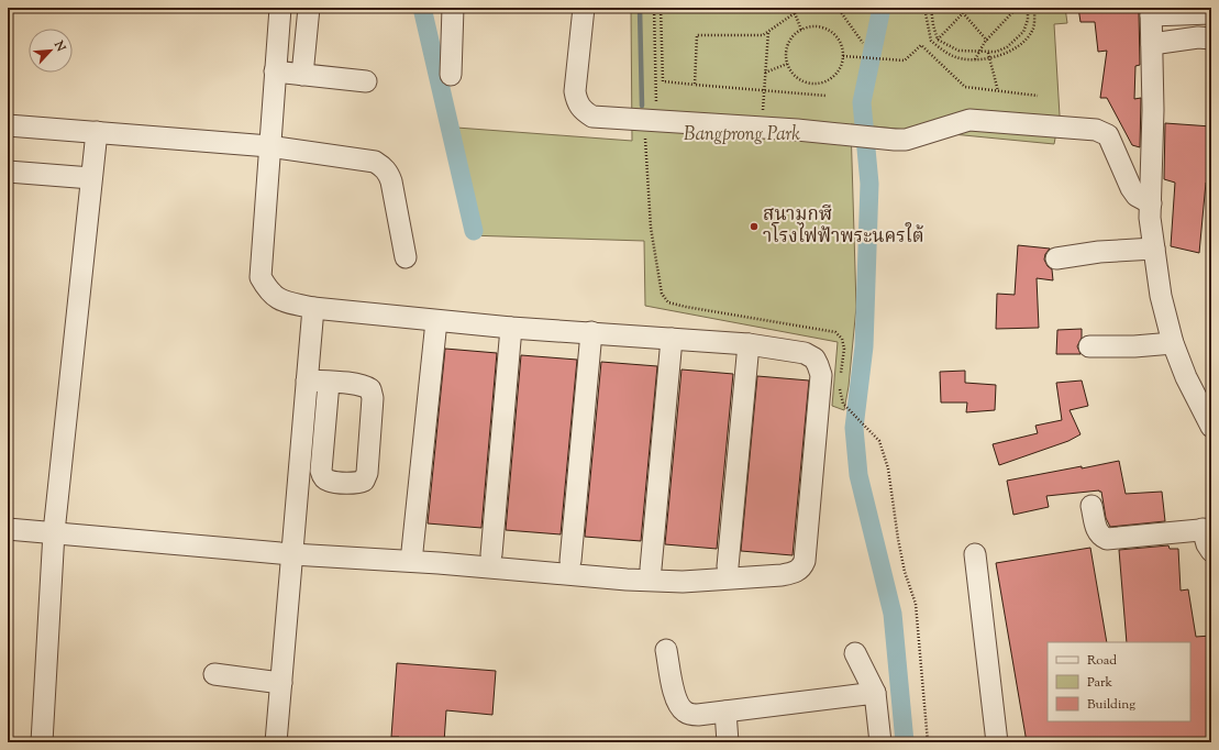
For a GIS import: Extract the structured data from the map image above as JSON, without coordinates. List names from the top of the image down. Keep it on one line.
{"parks":["Bangprong Park"],"places":["สนามกฬี าโรงไฟฟ้าพระนครใต้"],"legend":["Road","Park","Building"],"north":"top right"}
